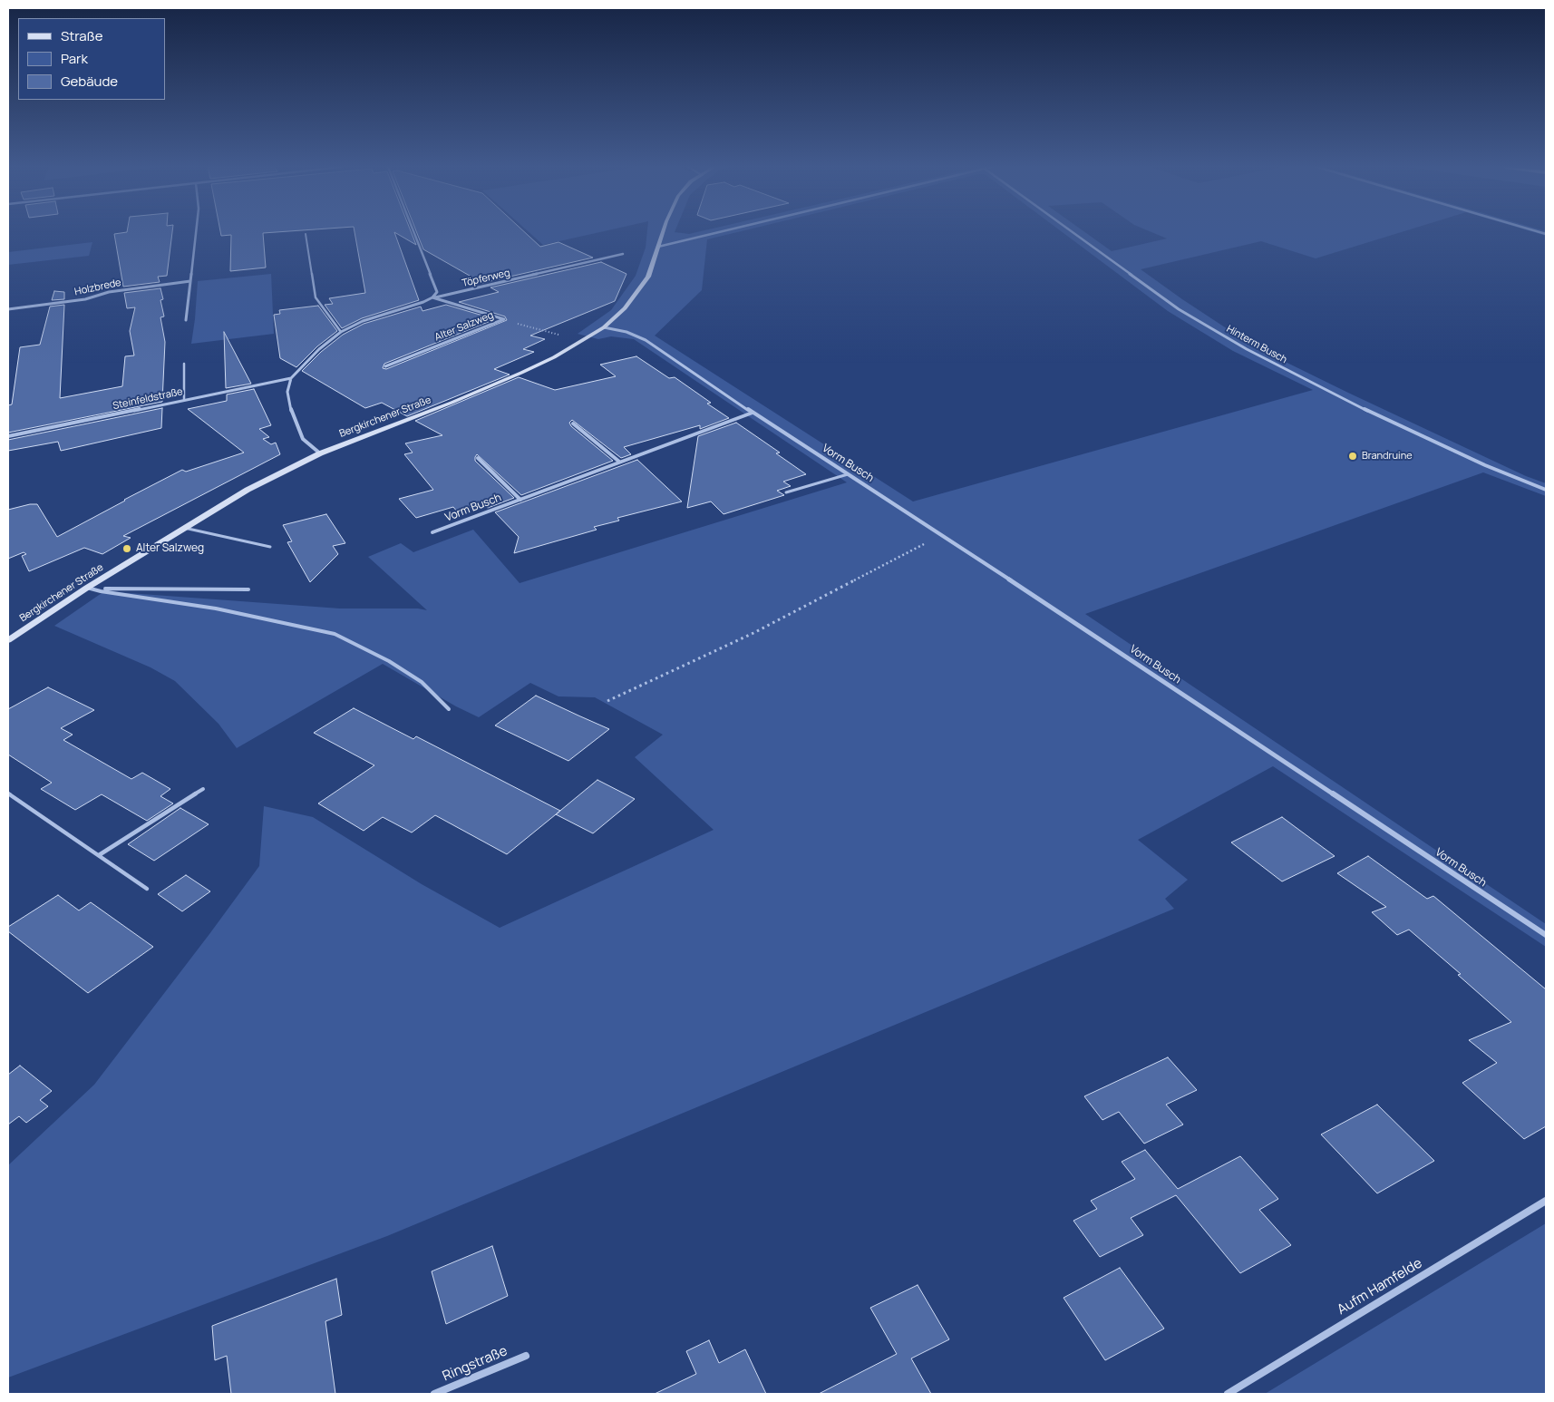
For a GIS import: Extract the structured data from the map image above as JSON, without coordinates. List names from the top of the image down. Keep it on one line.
{"streets":{"street":["Töpferweg","Holzbrede","Alter Salzweg","Hinterm Busch","Steinfeldstraße","Bergkirchener Straße","Vorm Busch","Aufm Hamfelde","Ringstraße"]},"crossings":[["Töpferweg","Alter Salzweg"],["Bergkirchener Straße","Vorm Busch"]],"places":["Brandruine","Alter Salzweg"],"legend":["Straße","Park","Gebäude"]}
